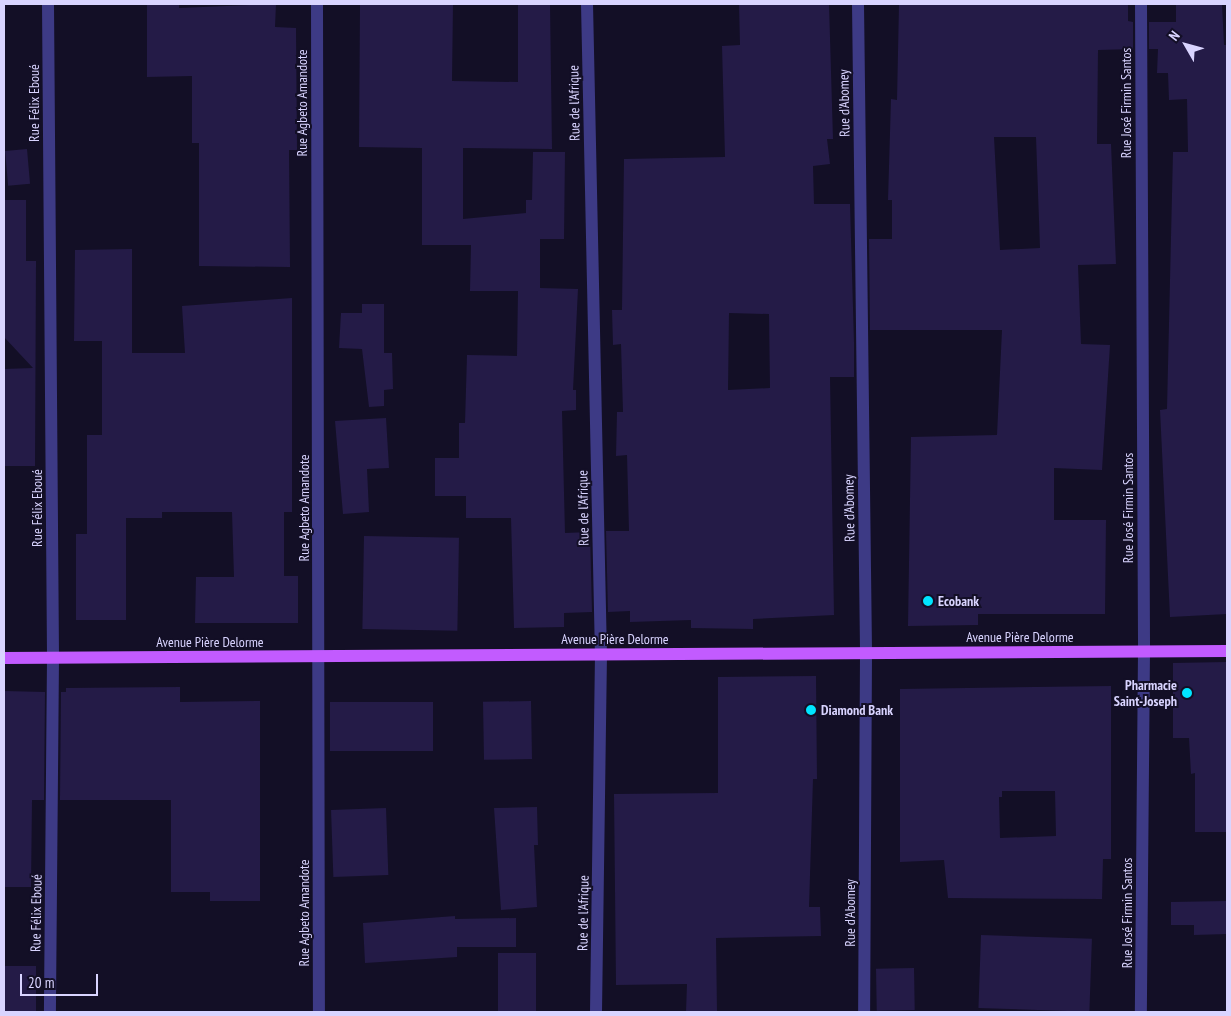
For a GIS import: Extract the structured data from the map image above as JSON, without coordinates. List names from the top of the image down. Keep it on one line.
{"streets":{"main road":["Avenue Pière Delorme"],"street":["Rue Félix Eboué","Rue Agbeto Amandote","Rue de l'Afrique","Rue d'Abomey","Rue José Firmin Santos"]},"crossings":[["Rue Félix Eboué","Avenue Pière Delorme"],["Rue Agbeto Amandote","Avenue Pière Delorme"],["Rue de l'Afrique","Avenue Pière Delorme"],["Rue d'Abomey","Avenue Pière Delorme"],["Rue José Firmin Santos","Avenue Pière Delorme"]],"places":["Ecobank","Pharmacie Saint-Joseph","Diamond Bank"],"scale_bar":"20 m","north":"top left"}
